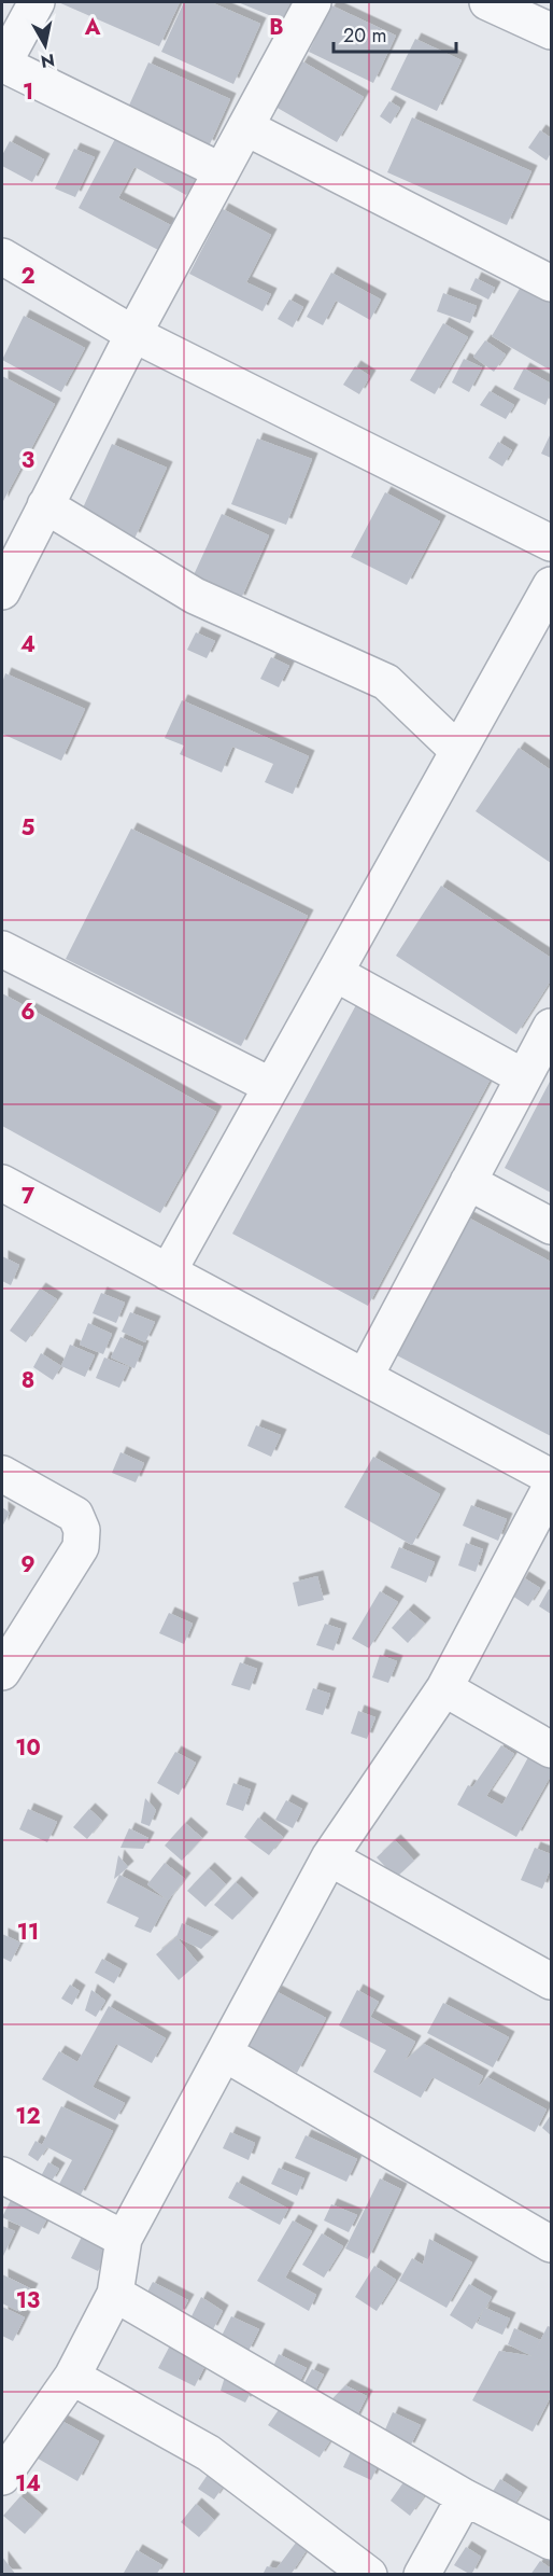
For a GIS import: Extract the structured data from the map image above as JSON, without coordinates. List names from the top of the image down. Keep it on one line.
{"scale_bar":"20 m","north":"bottom","grid":{"columns":["A","B"],"rows":["1","2","3","4","5","6","7","8","9","10","11","12","13","14"]}}
